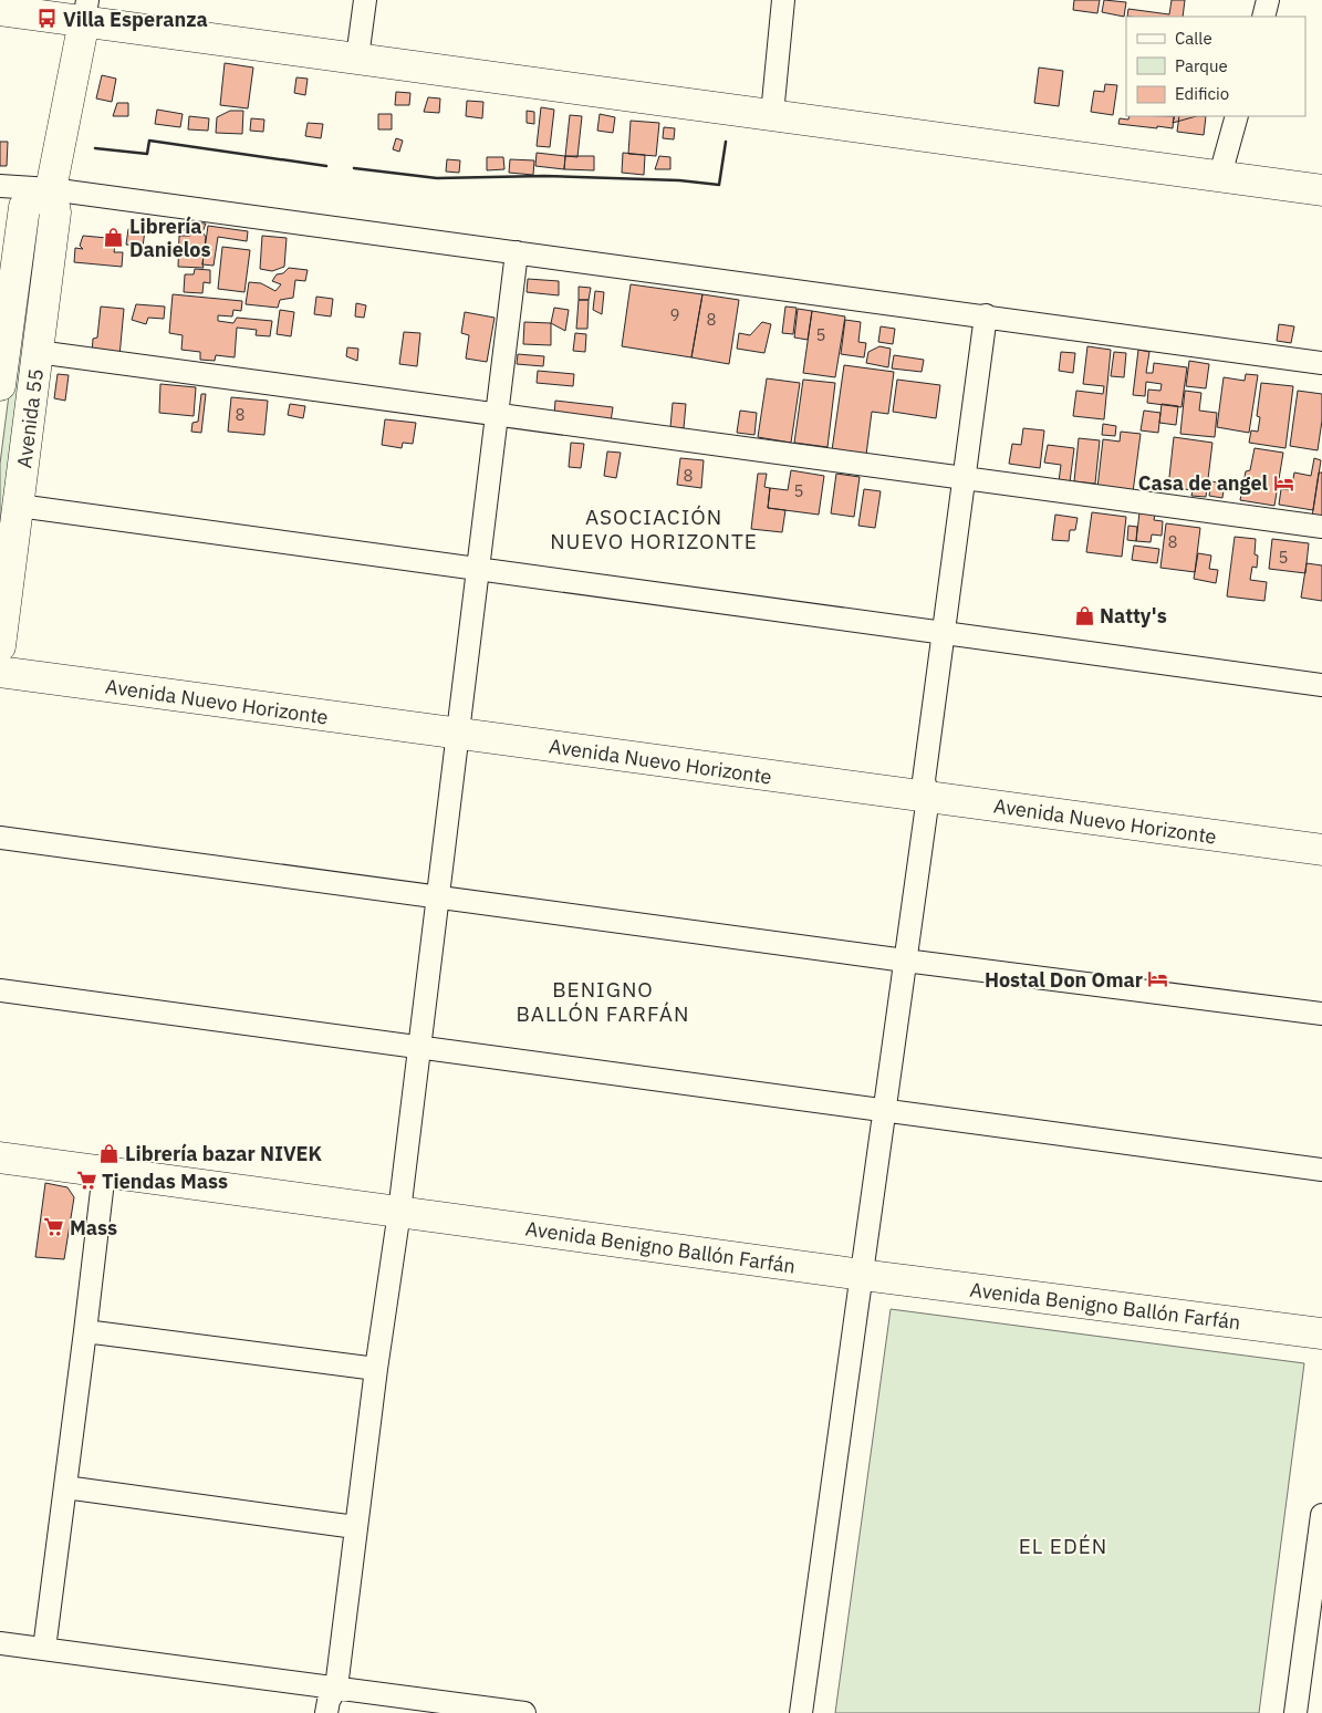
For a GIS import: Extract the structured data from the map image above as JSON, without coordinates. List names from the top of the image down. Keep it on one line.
{"streets":{"street":["Avenida 55","Avenida Nuevo Horizonte","Avenida Benigno Ballón Farfán"]},"districts":["ASOCIACIÓN NUEVO HORIZONTE","BENIGNO BALLÓN FARFÁN","EL EDÉN"],"places":{"bus stop":["Villa Esperanza"],"shop":["Librería Danielos","Natty's","Librería bazar NIVEK"],"hotel":["Casa de angel","Hostal Don Omar"],"supermarket":["Tiendas Mass","Mass"]},"house_numbers":["9","8","5","8","8","5","8","5"],"legend":["Calle","Parque","Edificio"]}
